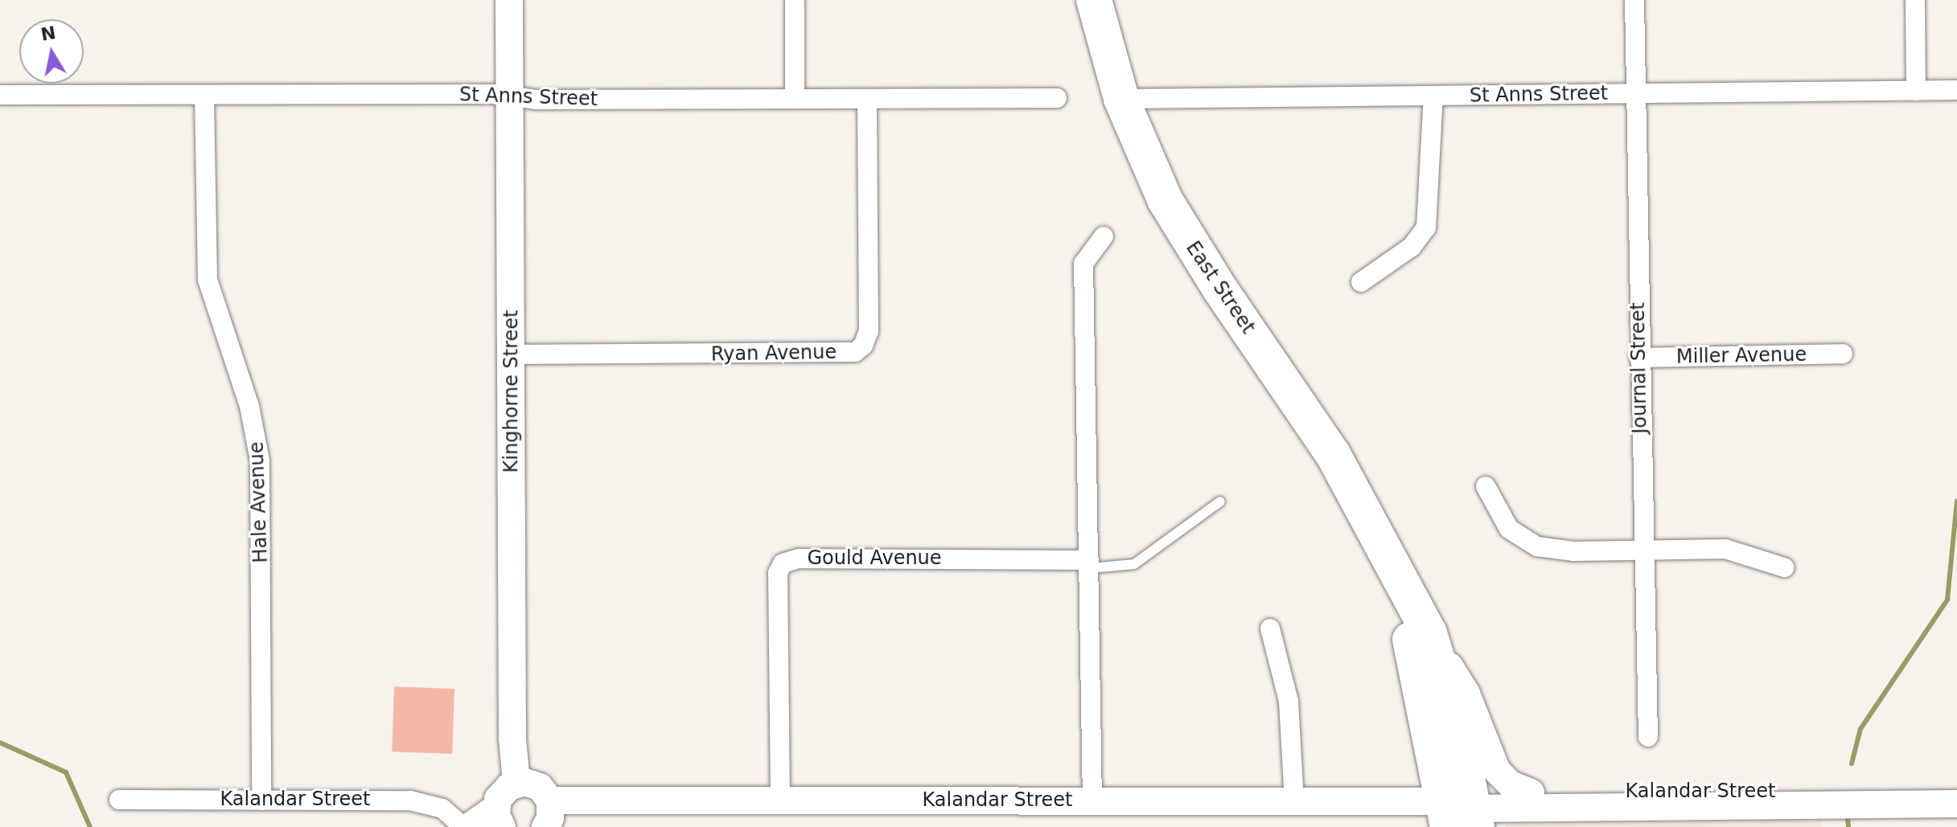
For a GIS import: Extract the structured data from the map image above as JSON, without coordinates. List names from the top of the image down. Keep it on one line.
{"streets":{"highway":["East Street"],"main road":["Kinghorne Street","Kalandar Street"],"street":["St Anns Street","Ryan Avenue","Miller Avenue","Journal Street","Hale Avenue","Gould Avenue"]},"crossings":[["St Anns Street","East Street"],["St Anns Street","Ryan Avenue"],["St Anns Street","Journal Street"],["St Anns Street","Kinghorne Street"],["St Anns Street","Hale Avenue"],["East Street","Kalandar Street"],["Ryan Avenue","Kinghorne Street"],["Miller Avenue","Journal Street"],["Hale Avenue","Kalandar Street"],["Gould Avenue","Kalandar Street"]],"north":"top"}
